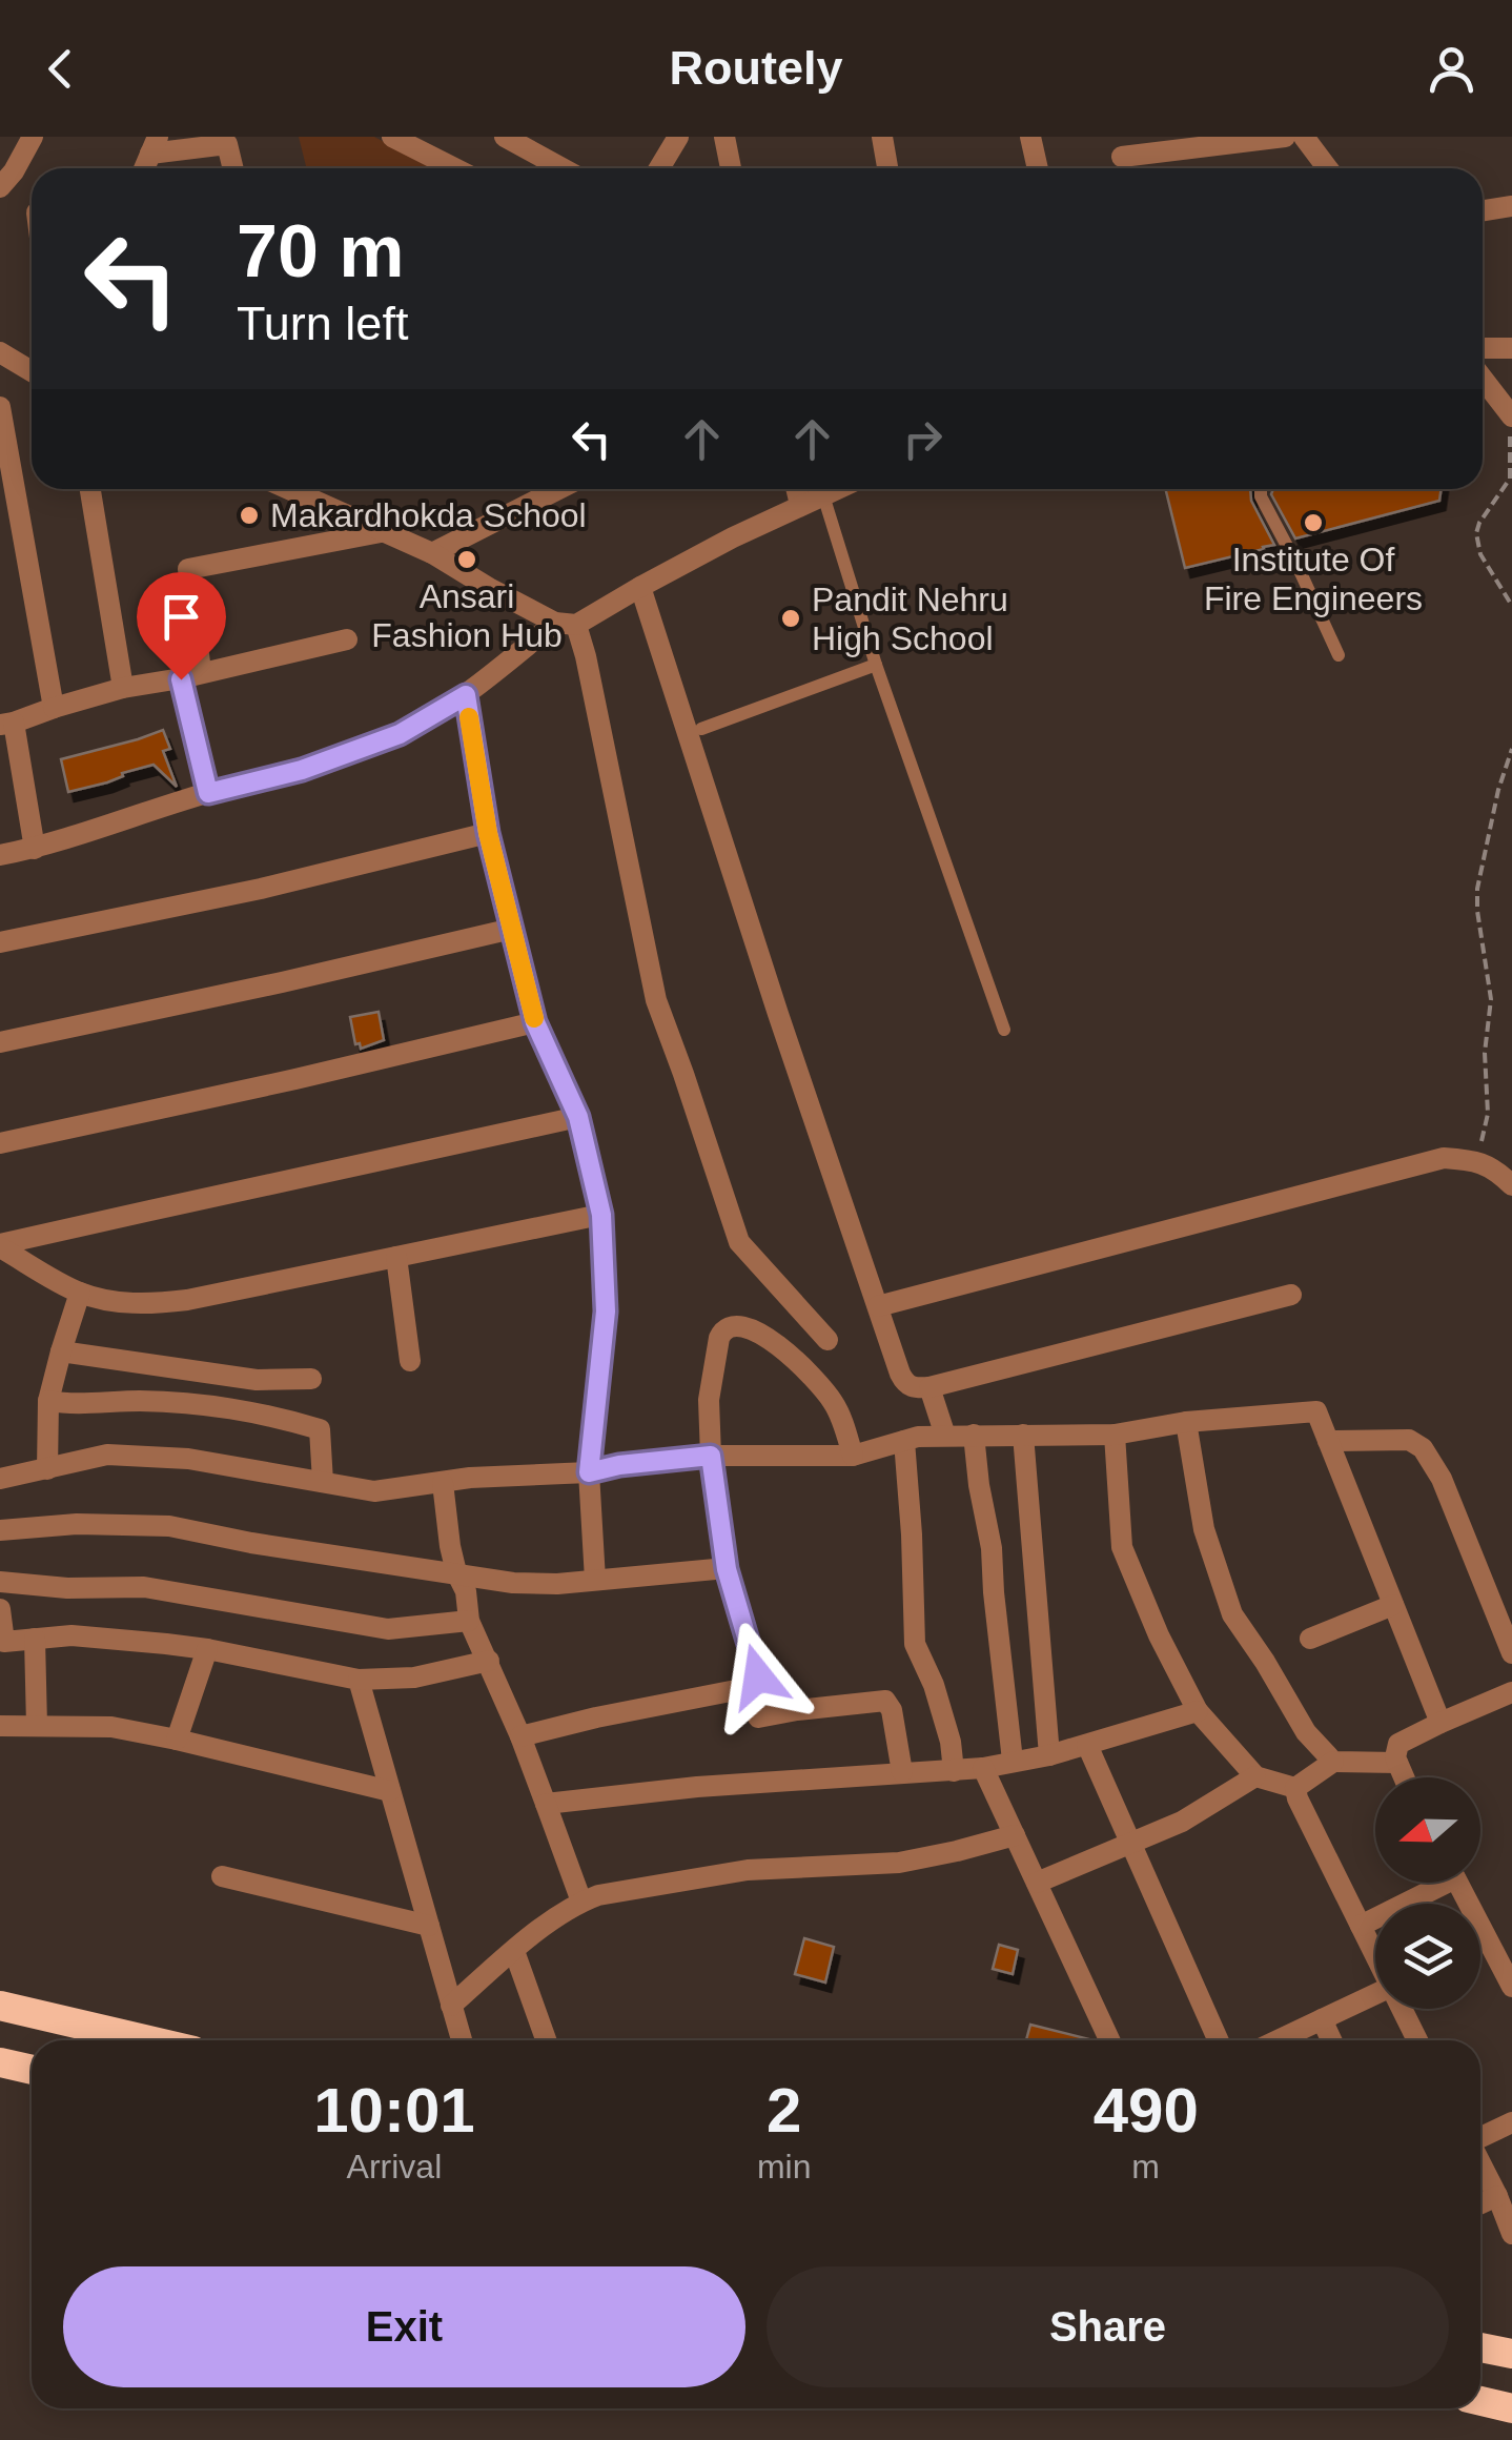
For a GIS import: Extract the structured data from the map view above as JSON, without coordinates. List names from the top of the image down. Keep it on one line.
{"places":["Makardhokda School","Institute Of Fire Engineers","Ansari Fashion Hub","Pandit Nehru High School"],"north":"left","page":{"header":"Routely","turn":["70 m","Turn left"],"eta":["10:01","Arrival","2","min","490","m"],"buttons":["Exit","Share"]}}
